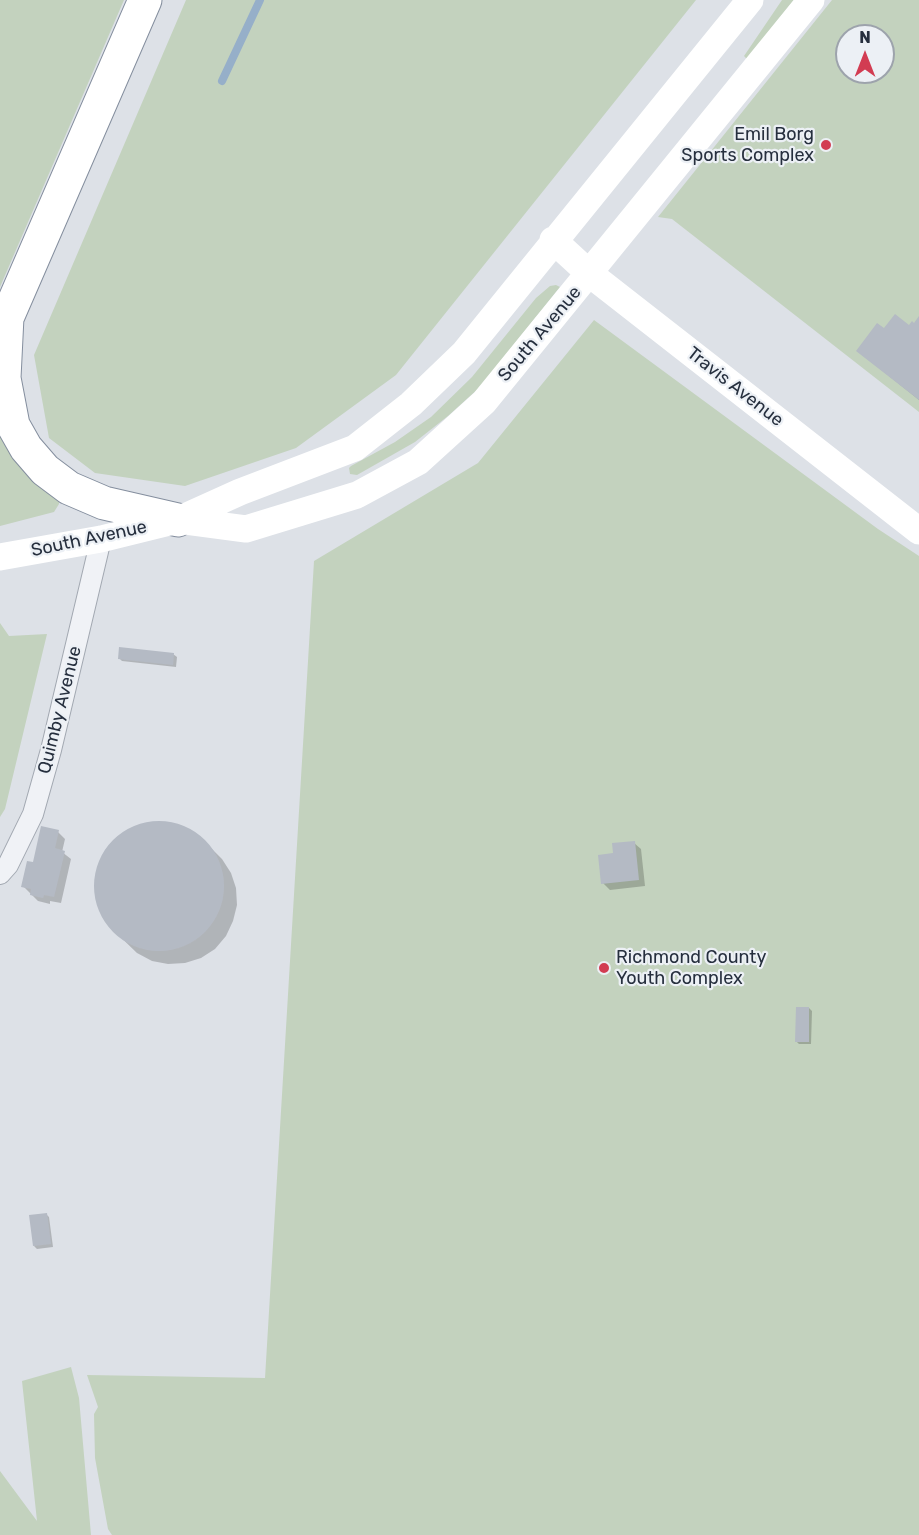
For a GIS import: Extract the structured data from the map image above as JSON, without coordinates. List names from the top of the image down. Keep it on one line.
{"streets":{"street":["South Avenue","Travis Avenue","Quimby Avenue"]},"crossings":[["South Avenue","Travis Avenue"],["South Avenue","Quimby Avenue"]],"places":["Emil Borg Sports Complex","Richmond County Youth Complex"],"north":"top"}
